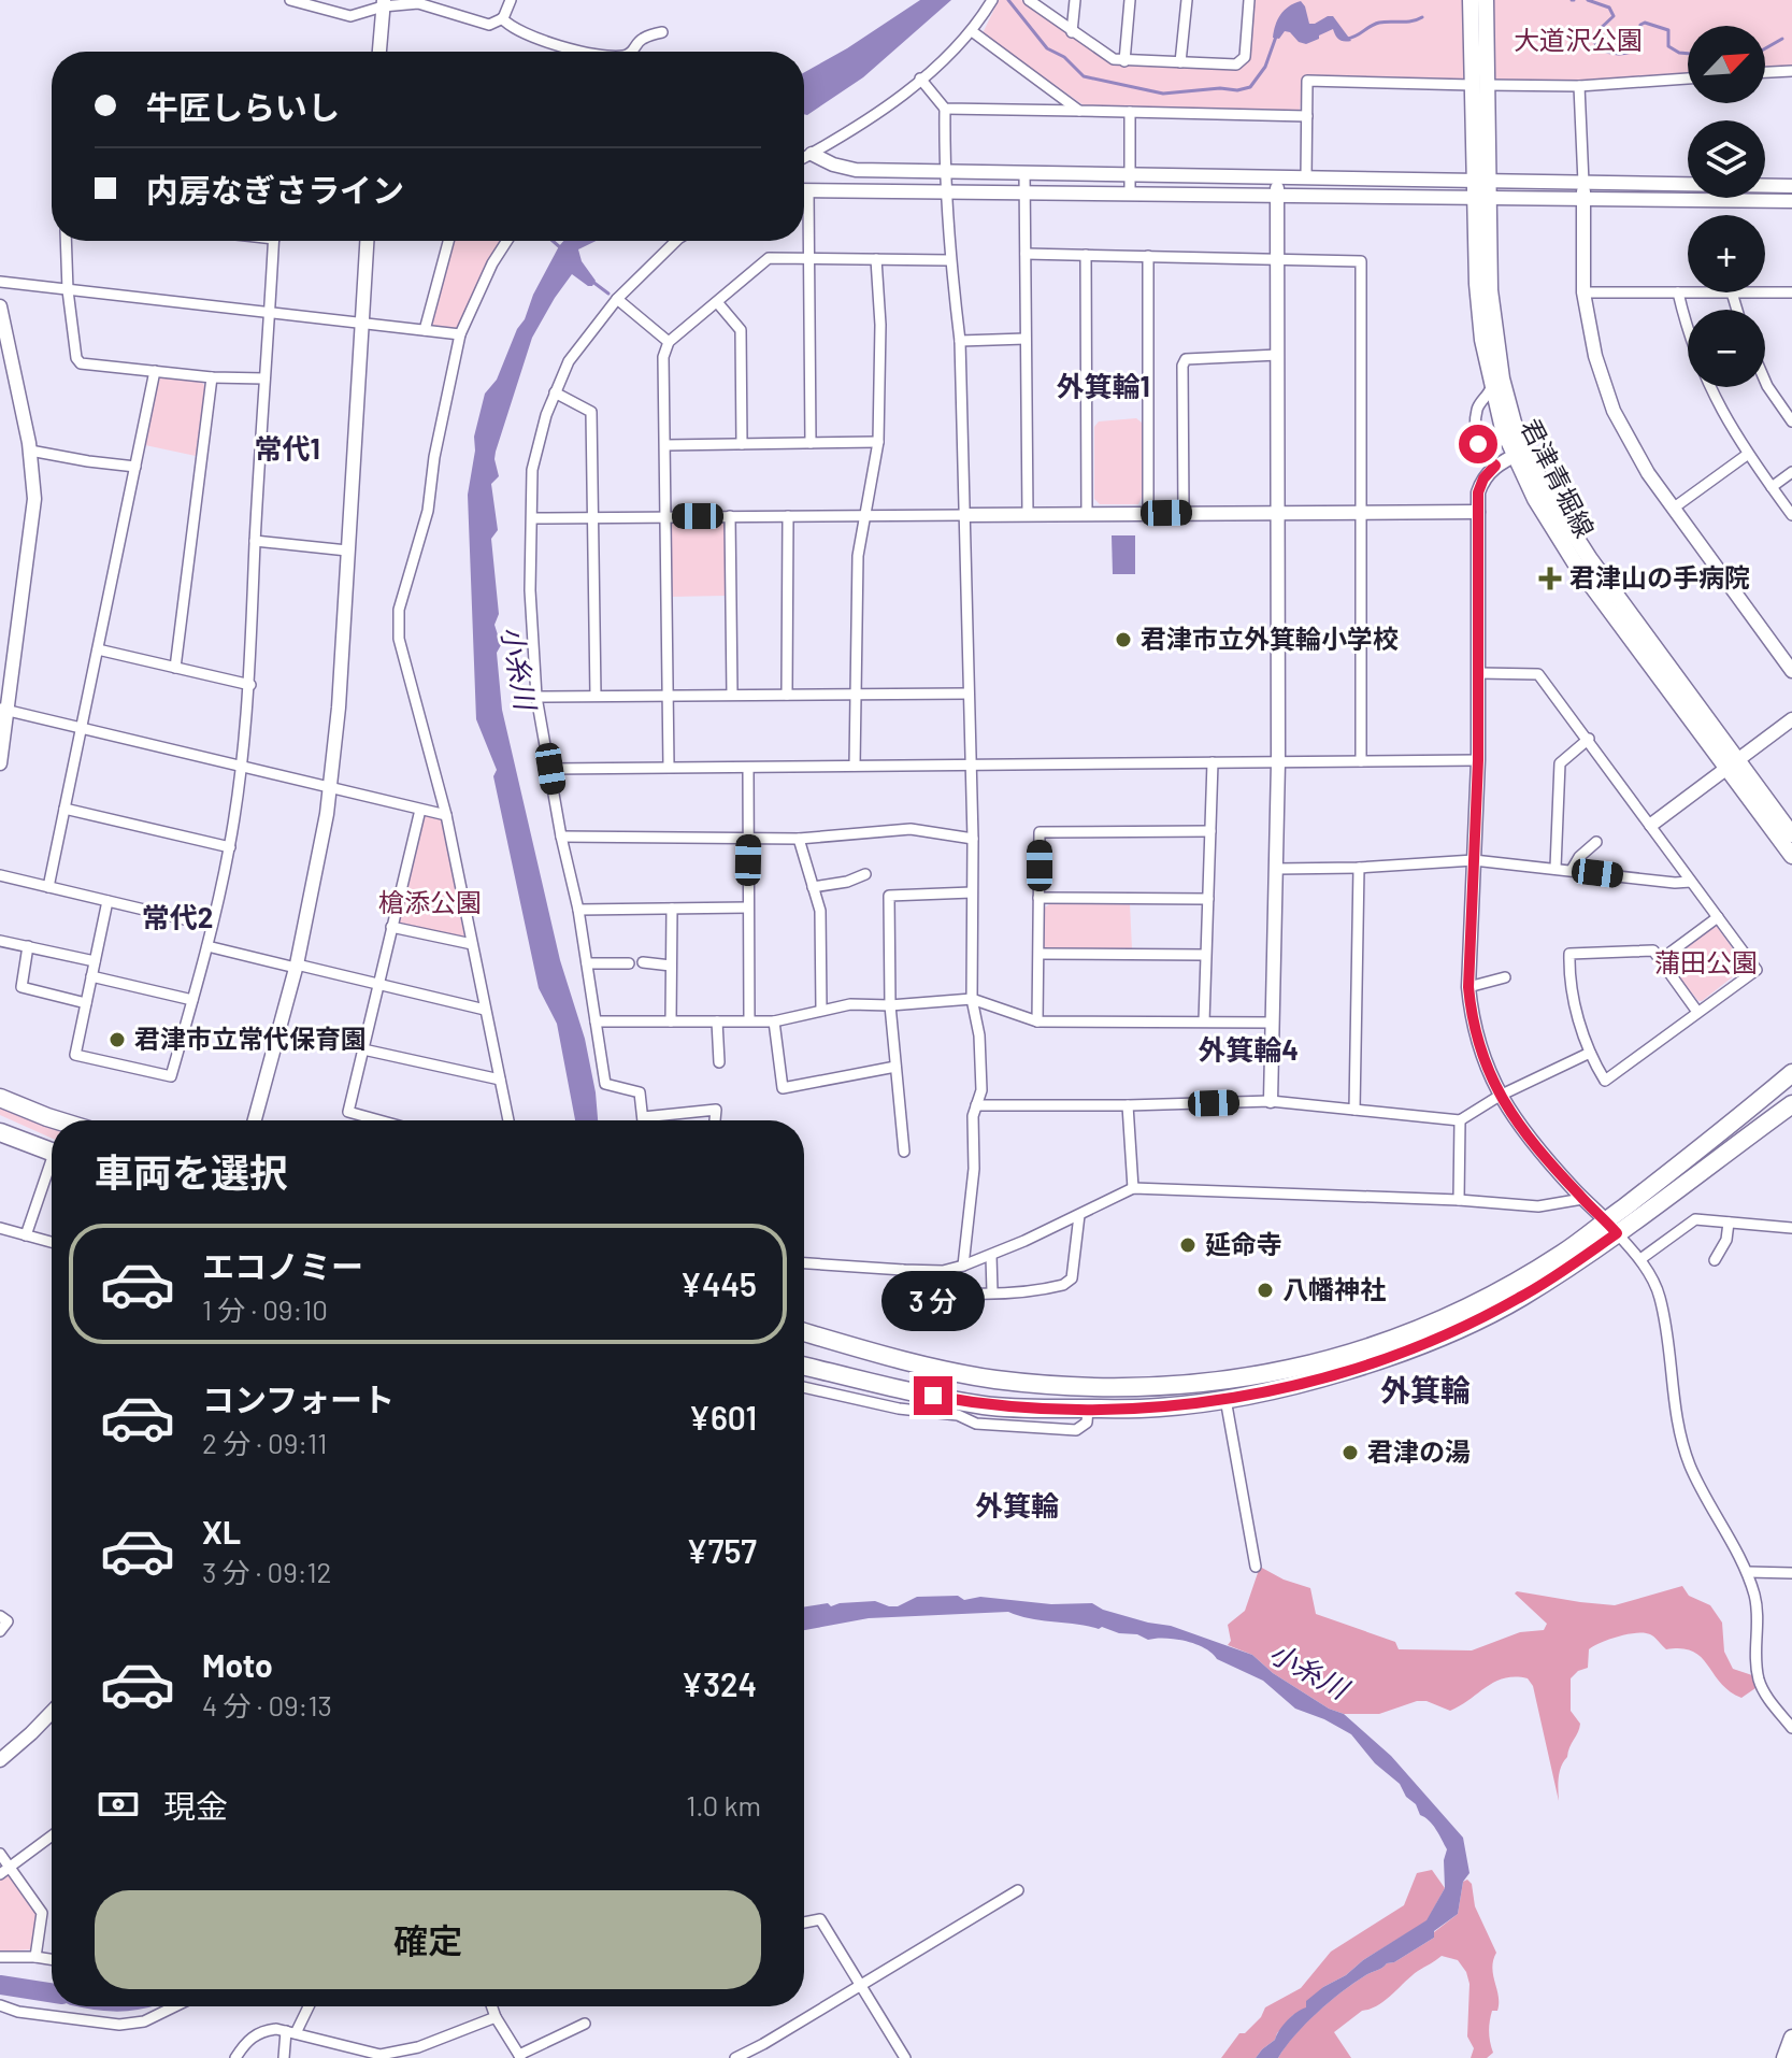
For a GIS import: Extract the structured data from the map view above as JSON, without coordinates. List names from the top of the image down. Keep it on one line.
{"streets":{"main road":["君津青堀線"]},"districts":["外箕輪1","常代1","常代2","外箕輪4","外箕輪","外箕輪"],"water":["小糸川"],"parks":["大道沢公園","槍添公園","蒲田公園"],"places":{"health":["君津山の手病院"],"other":["君津市立外箕輪小学校","君津市立常代保育園","延命寺","八幡神社","君津の湯"]},"north":"top right","page":{"map_buttons":["+","−"],"banner":["牛匠しらいし","内房なぎさライン"],"heading":"車両を選択","list":[{"name":"エコノミー","note":"1 分 · 09:10","value":"¥445"},{"name":"コンフォート","note":"2 分 · 09:11","value":"¥601"},{"name":"XL","note":"3 分 · 09:12","value":"¥757"},{"name":"Moto","note":"4 分 · 09:13","value":"¥324"}],"bubble":"3 分","pay":["現金","1.0 km"],"buttons":"確定"}}
